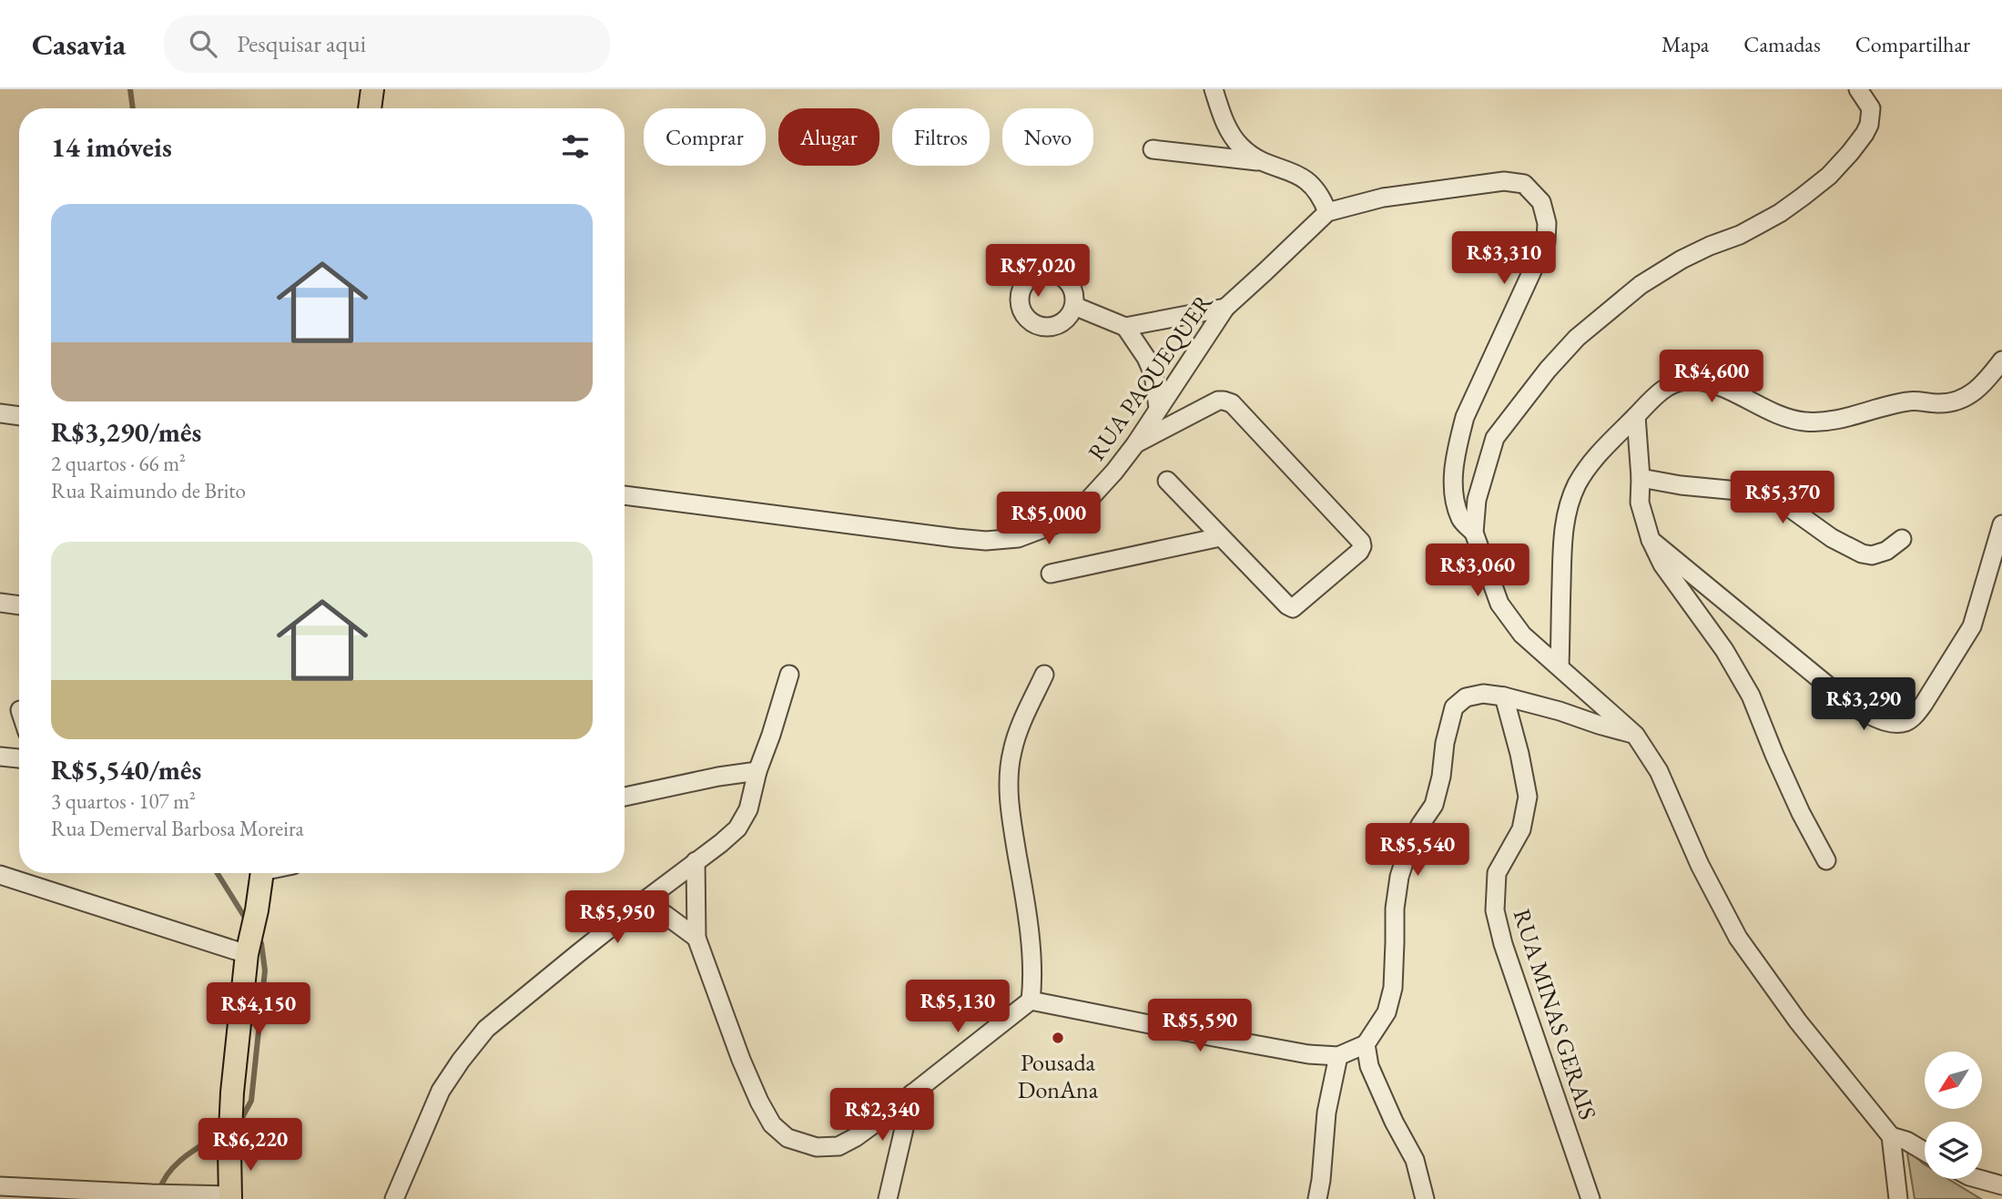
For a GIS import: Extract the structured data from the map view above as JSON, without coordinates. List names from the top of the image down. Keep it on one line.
{"streets":{"street":["RUA PAQUEQUER","RUA MINAS GERAIS"]},"places":["Pousada DonAna"],"north":"bottom left","page":{"header":"Casavia","search":"Pesquisar aqui","nav":["Mapa","Camadas","Compartilhar"],"chip":["Comprar","Alugar","Filtros","Novo"],"heading":"14 imóveis","list":[{"name":"R$3,290/mês","note":"2 quartos · 66 m² · Rua Raimundo de Brito"},{"name":"R$5,540/mês","note":"3 quartos · 107 m² · Rua Demerval Barbosa Moreira"}],"price":["R$3,310","R$7,020","R$4,600","R$5,370","R$5,000","R$3,060","R$3,290","R$5,540","R$5,950","R$5,130","R$4,150","R$5,590","R$2,340","R$6,220"]}}
